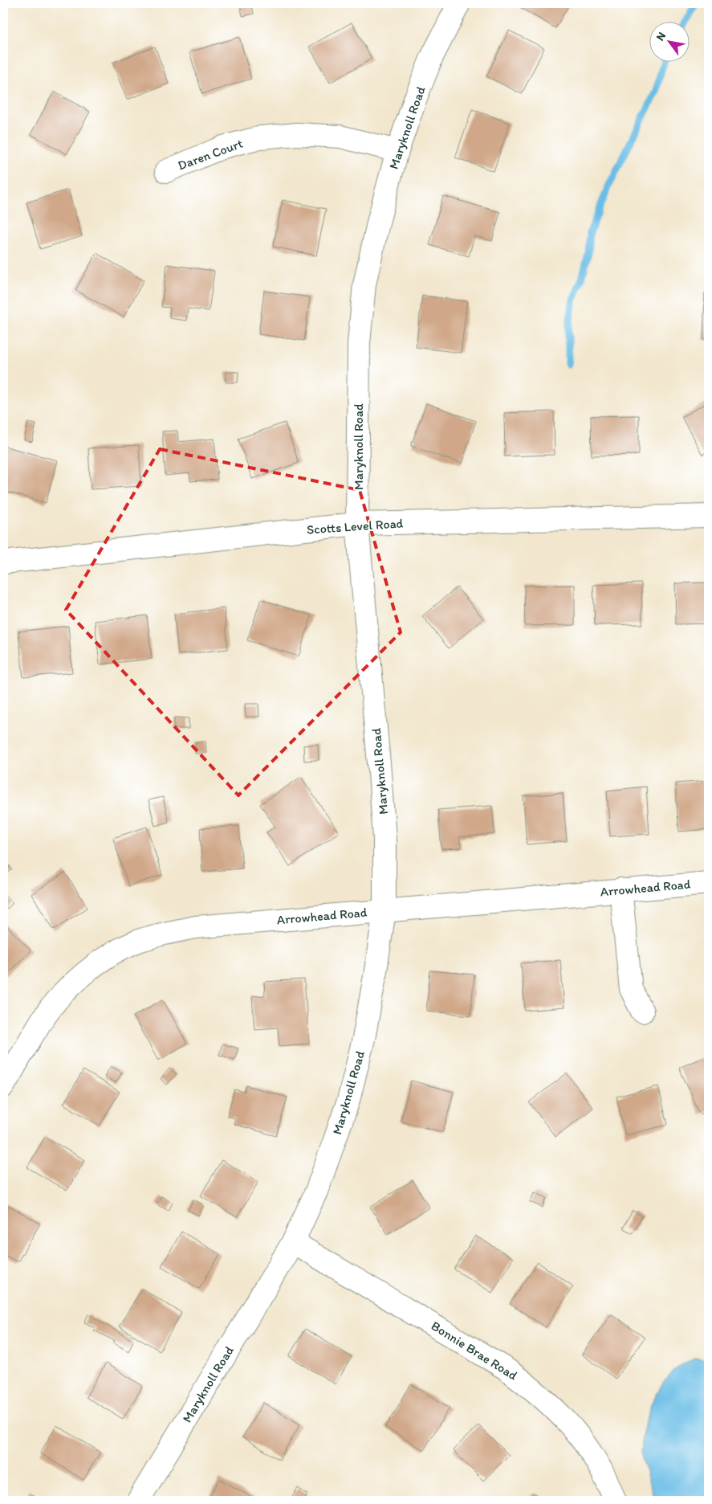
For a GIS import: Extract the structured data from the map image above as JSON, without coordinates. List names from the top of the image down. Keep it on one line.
{"streets":{"street":["Maryknoll Road","Daren Court","Scotts Level Road","Arrowhead Road","Bonnie Brae Road"]},"crossings":[["Maryknoll Road","Daren Court"],["Maryknoll Road","Scotts Level Road"],["Maryknoll Road","Arrowhead Road"],["Maryknoll Road","Bonnie Brae Road"]],"north":"top left"}
